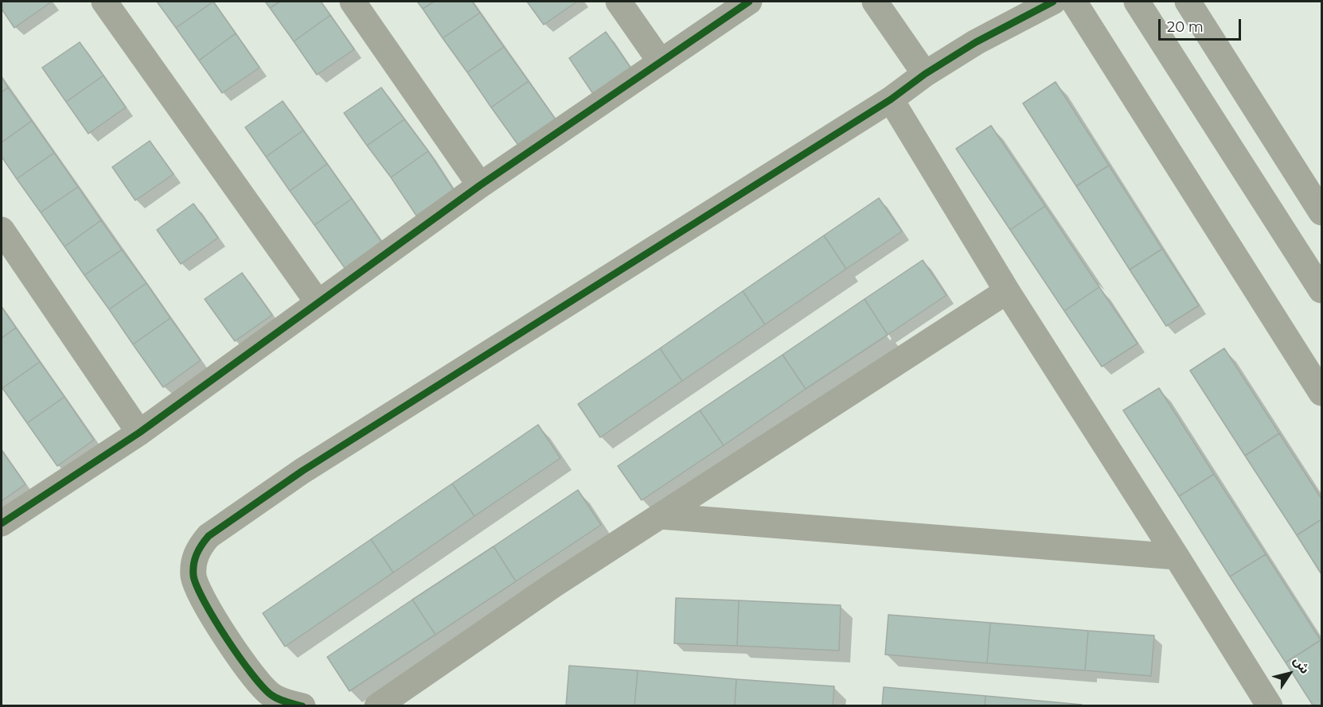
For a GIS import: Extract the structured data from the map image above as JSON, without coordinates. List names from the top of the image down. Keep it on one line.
{"scale_bar":"20 m","north":"top right"}
